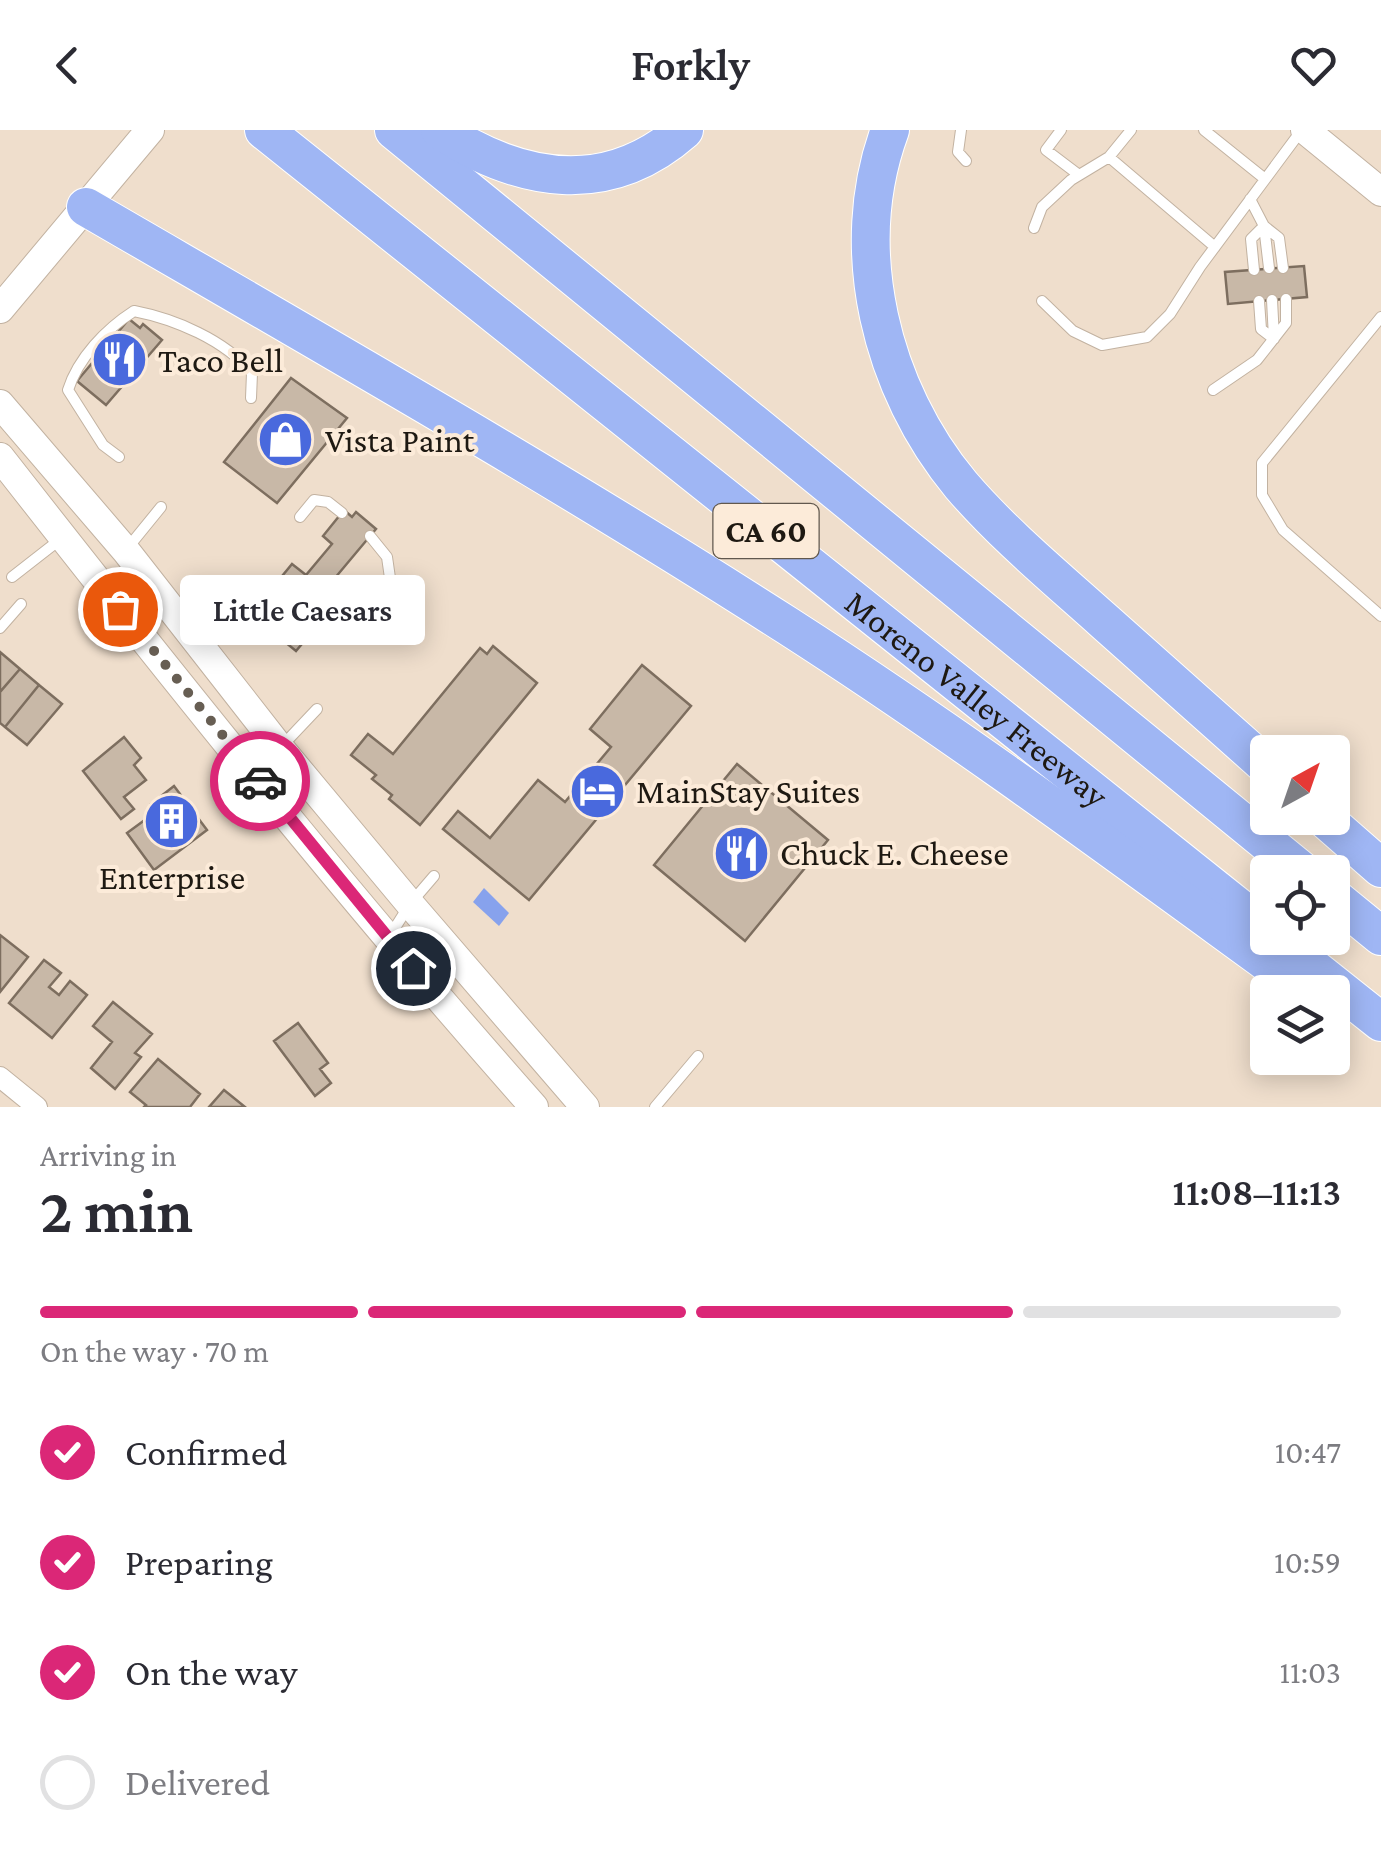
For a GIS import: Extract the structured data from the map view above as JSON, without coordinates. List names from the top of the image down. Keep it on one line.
{"streets":{"highway":["CA 60","Moreno Valley Freeway"]},"places":{"restaurant":["Taco Bell","Chuck E. Cheese"],"shop":["Vista Paint"],"other":["Little Caesars"],"hotel":["MainStay Suites"],"building":["Enterprise"]},"north":"top right","page":{"header":"Forkly","bubble":"Little Caesars","heading":["2 min","Arriving in","11:08–11:13"],"bar":"On the way · 70 m","list":[["Confirmed","10:47"],["Preparing","10:59"],["On the way","11:03"],"Delivered"]}}
